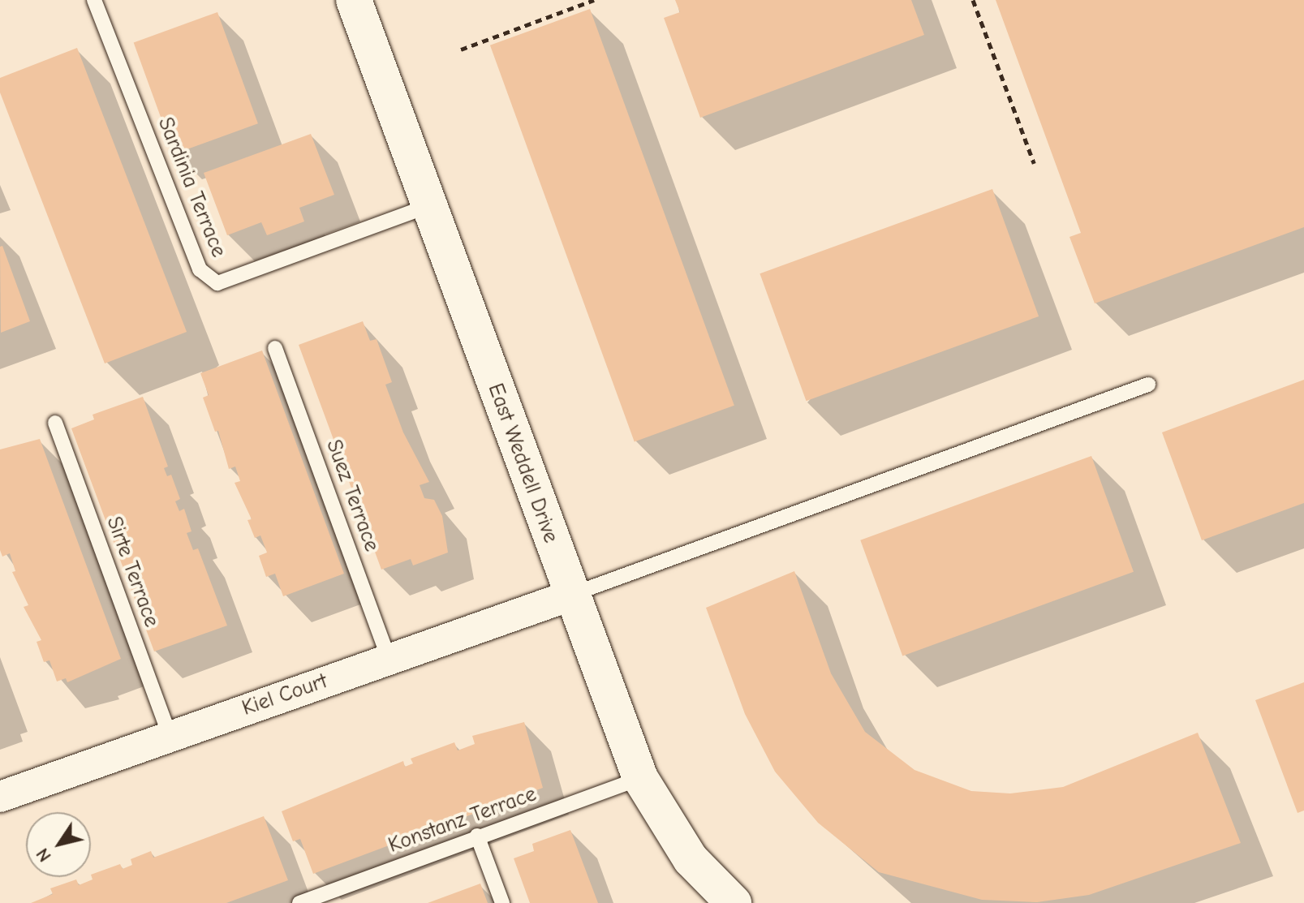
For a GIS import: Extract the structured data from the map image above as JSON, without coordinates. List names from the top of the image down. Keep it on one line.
{"streets":{"street":["East Weddell Drive","Kiel Court"],"lane":["Sardinia Terrace","Suez Terrace","Sirte Terrace","Konstanz Terrace"]},"crossings":[["Sardinia Terrace","East Weddell Drive"],["East Weddell Drive","Kiel Court"],["East Weddell Drive","Konstanz Terrace"],["Suez Terrace","Kiel Court"],["Sirte Terrace","Kiel Court"]],"north":"bottom left"}
